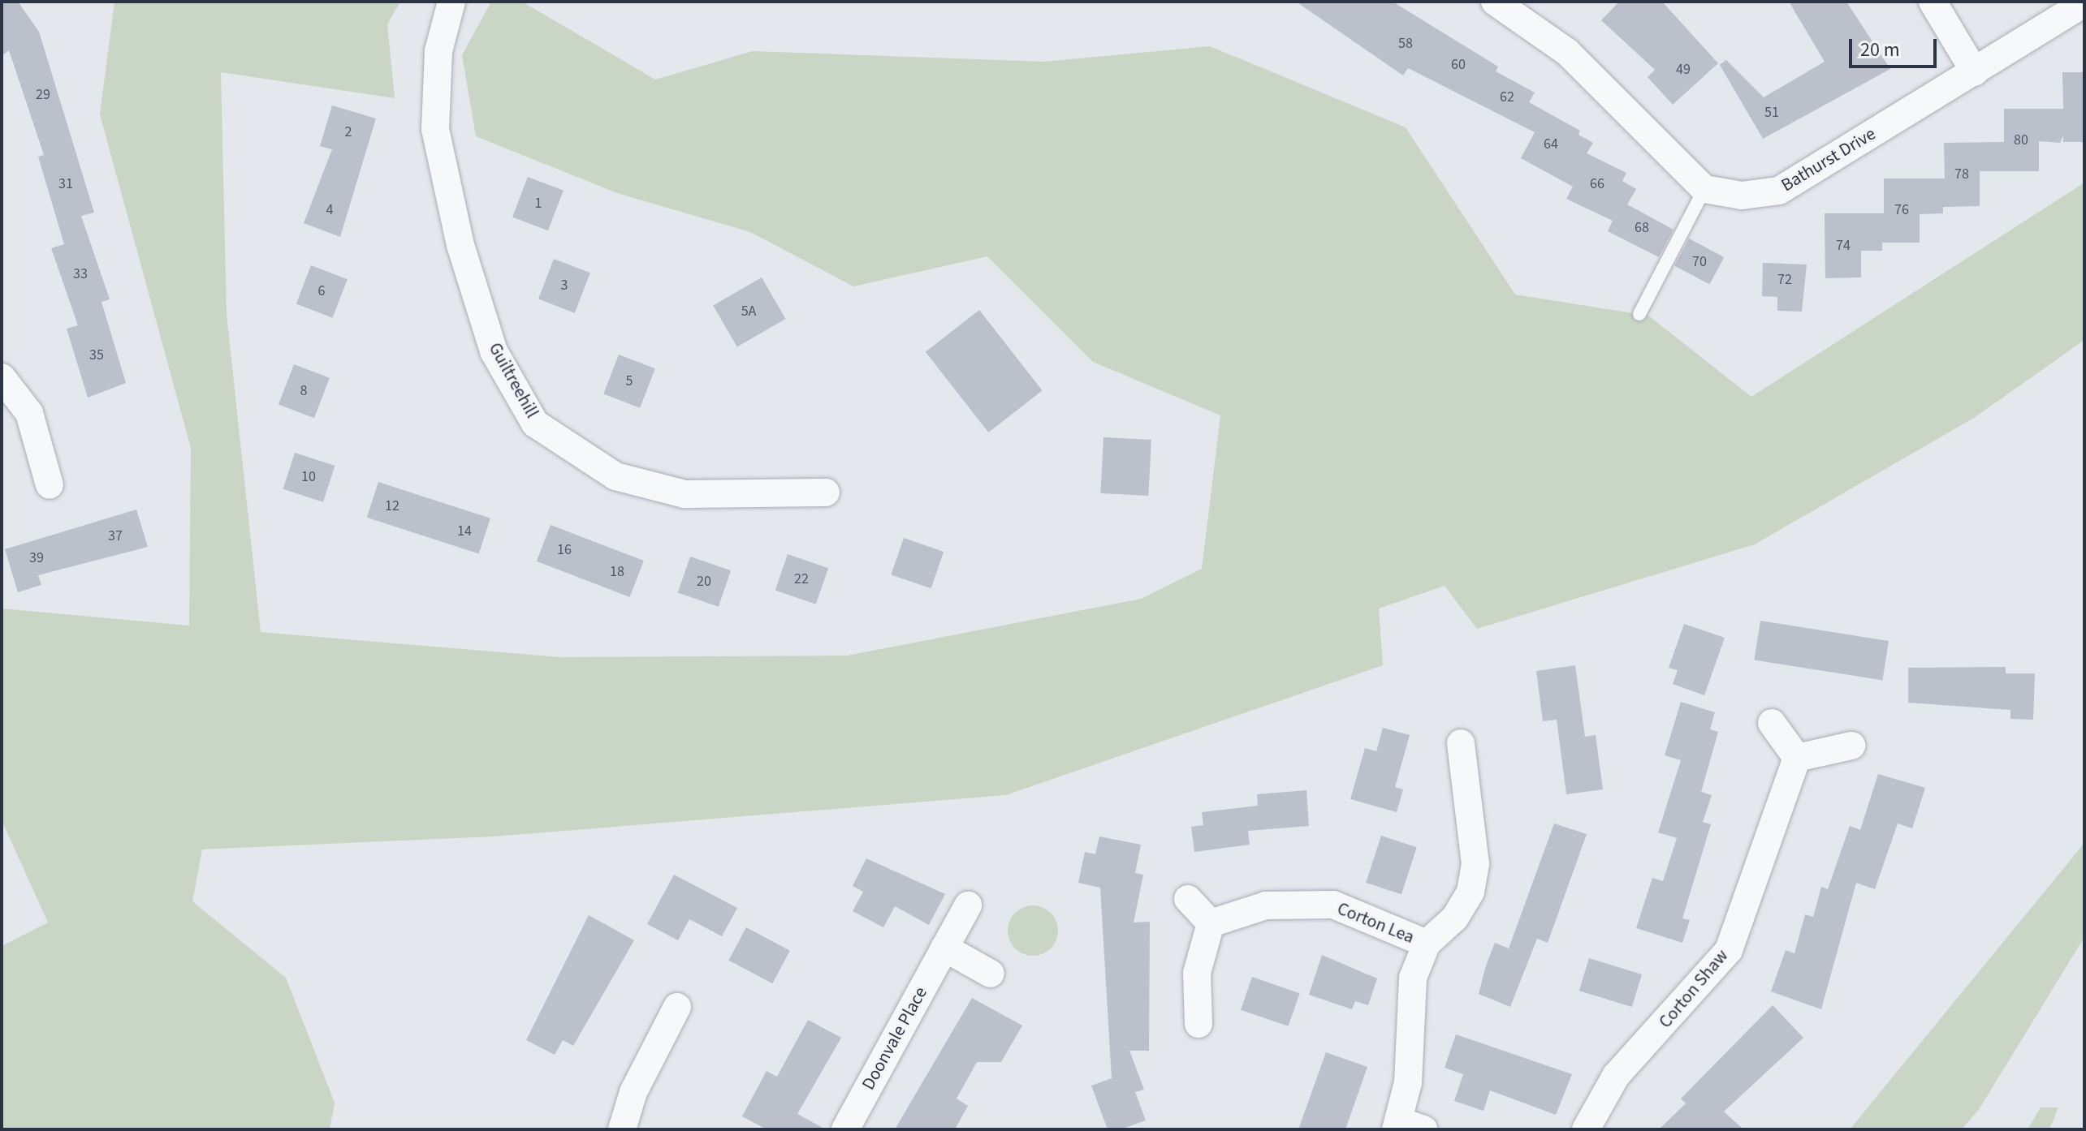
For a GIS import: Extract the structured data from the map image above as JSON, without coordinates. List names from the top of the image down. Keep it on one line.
{"streets":{"street":["Bathurst Drive","Guiltreehill","Corton Lea","Corton Shaw","Doonvale Place"]},"house_numbers":["58","60","49","29","62","51","2","80","64","78","31","66","1","4","76","68","74","70","33","72","3","6","5A","35","5","8","10","12","14","37","16","39","18","22","20"],"scale_bar":"20 m"}
